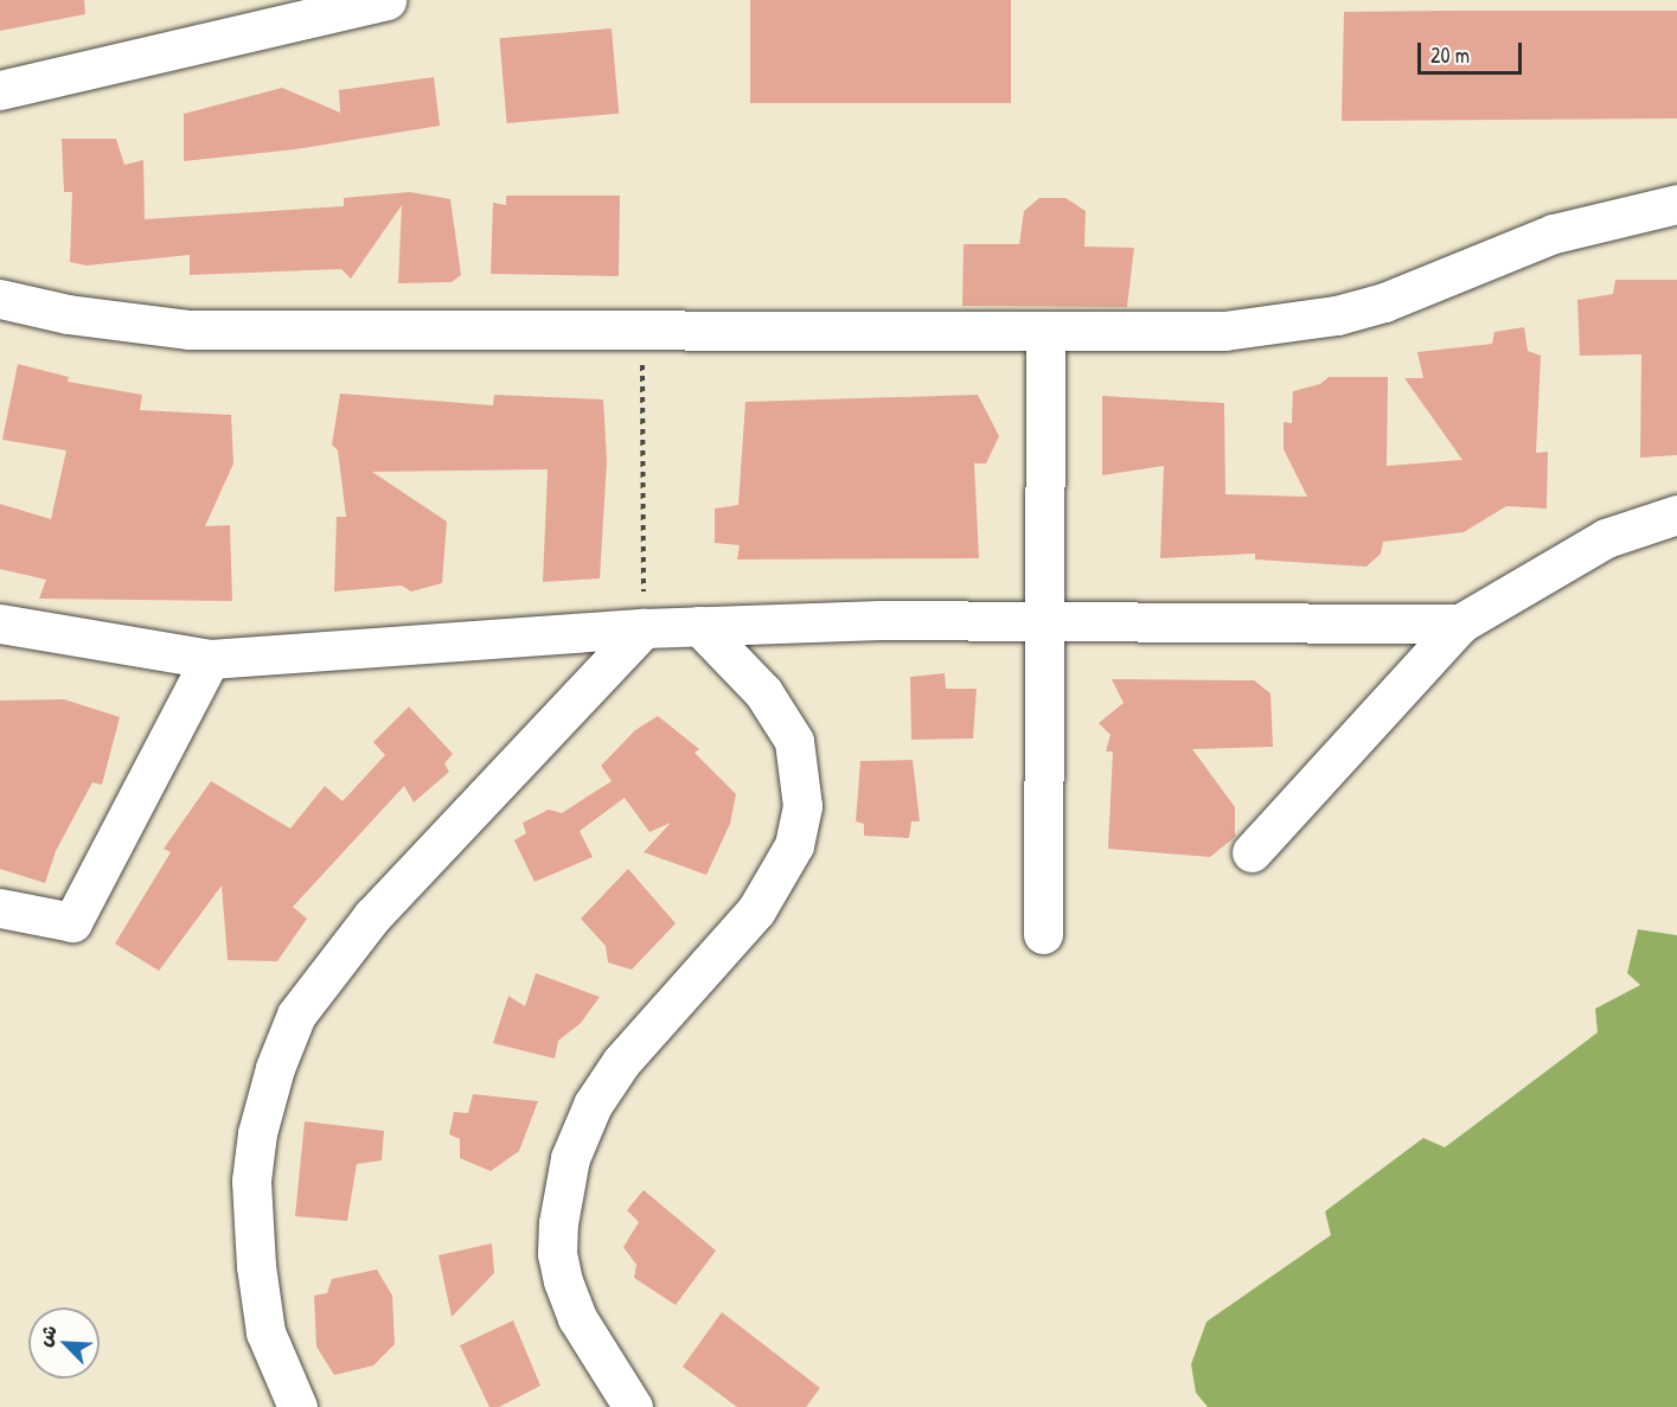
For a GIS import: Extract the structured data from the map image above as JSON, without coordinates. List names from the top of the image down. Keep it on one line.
{"scale_bar":"20 m","north":"top left"}
